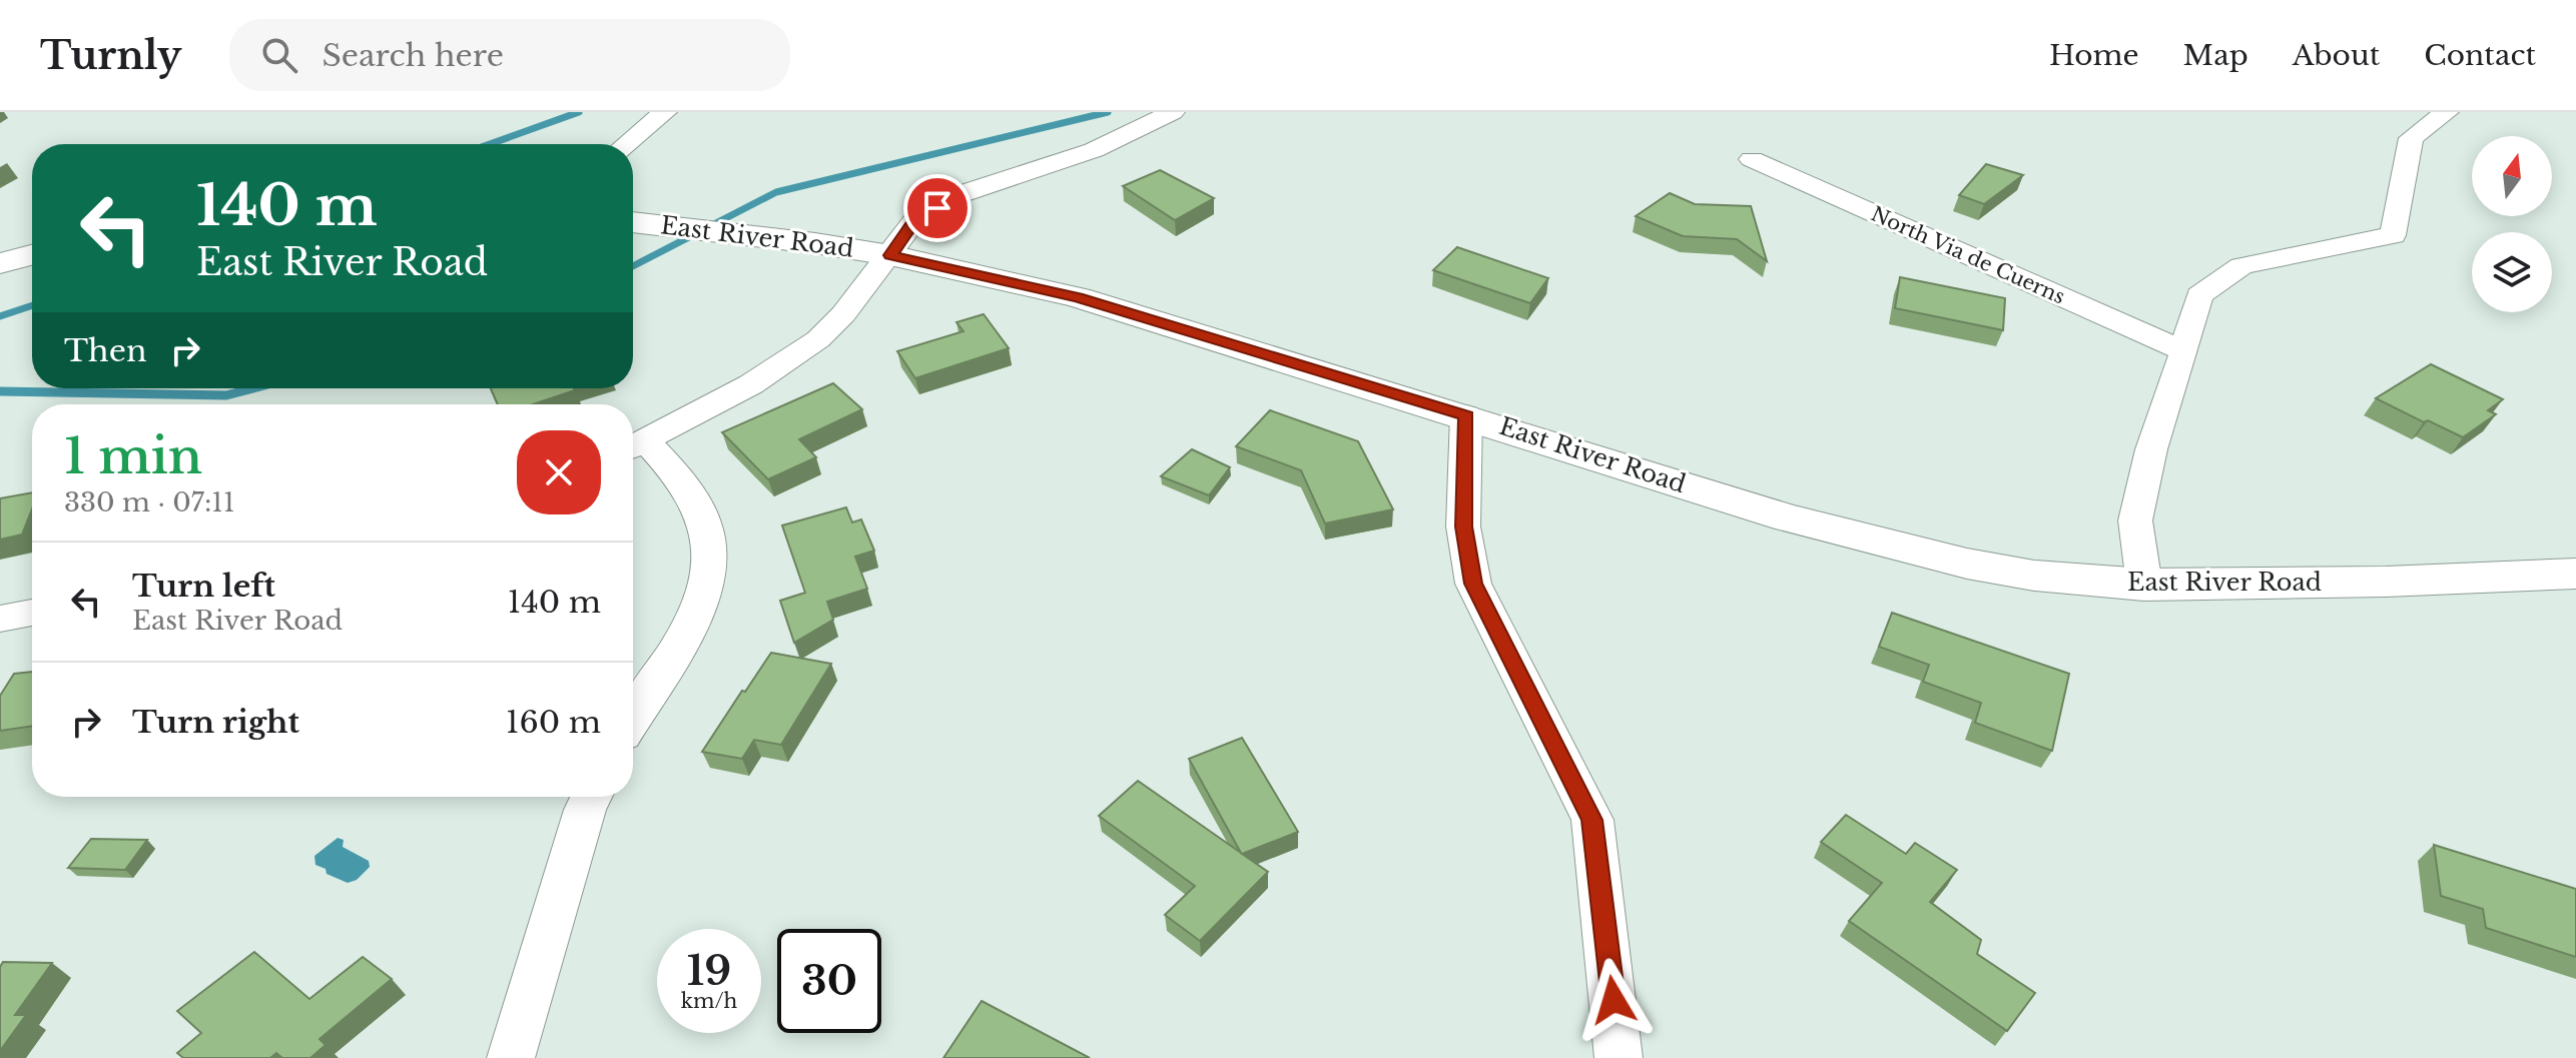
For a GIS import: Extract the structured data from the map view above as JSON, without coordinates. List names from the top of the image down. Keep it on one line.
{"streets":{"street":["East River Road","North Via de Cuerns"]},"north":"top","page":{"header":"Turnly","search":"Search here","nav":["Home","Map","About","Contact"],"turn":["140 m","East River Road"],"then":"Then","heading":["1 min","330 m · 07:11"],"list":[{"name":"Turn left","note":"East River Road","value":"140 m"},{"name":"Turn right","value":"160 m"}],"speed":"19 km/h","limit":"30"}}
